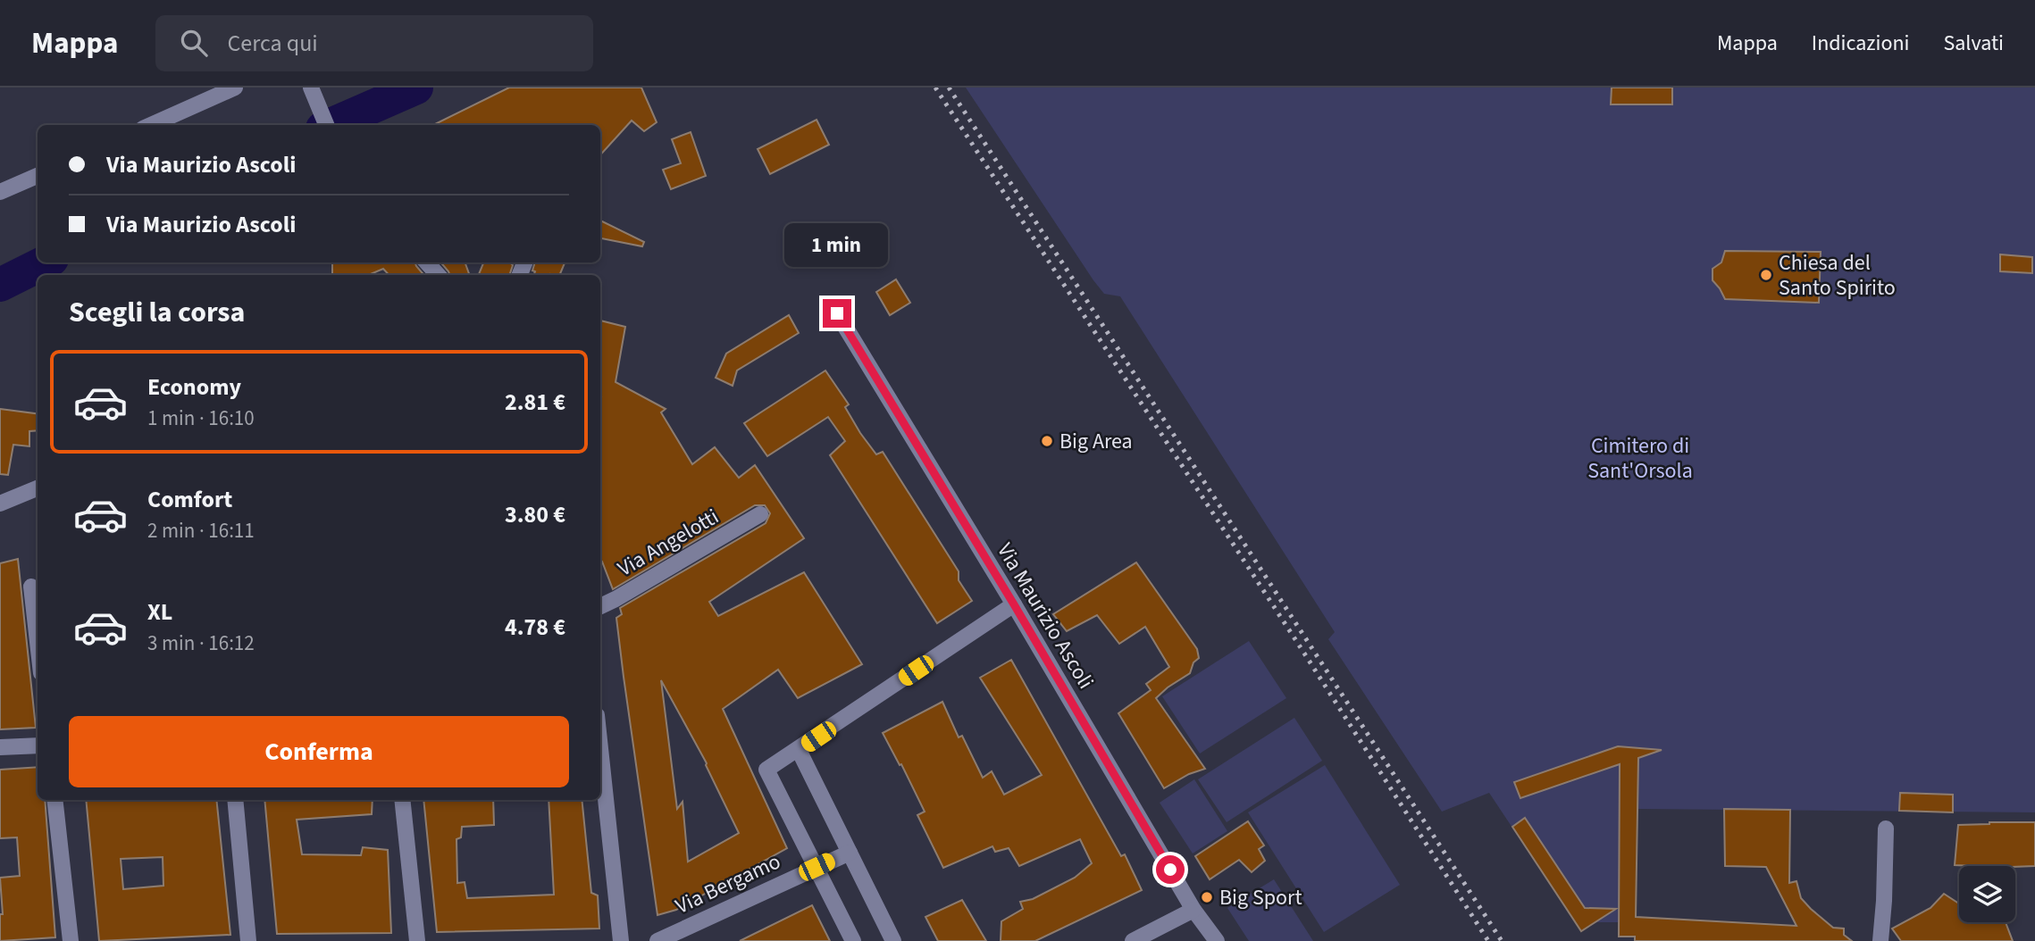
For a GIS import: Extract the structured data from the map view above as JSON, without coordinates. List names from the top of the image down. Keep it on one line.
{"streets":{"street":["Via Angelotti","Via Maurizio Ascoli","Via Bergamo"]},"parks":["Cimitero di Sant'Orsola"],"places":["Chiesa del Santo Spirito","Big Area","Big Sport"],"page":{"header":"Mappa","search":"Cerca qui","nav":["Mappa","Indicazioni","Salvati"],"banner":["Via Maurizio Ascoli","Via Maurizio Ascoli"],"bubble":"1 min","heading":"Scegli la corsa","list":[{"name":"Economy","note":"1 min · 16:10","value":"2.81 €"},{"name":"Comfort","note":"2 min · 16:11","value":"3.80 €"},{"name":"XL","note":"3 min · 16:12","value":"4.78 €"}],"buttons":"Conferma"}}
